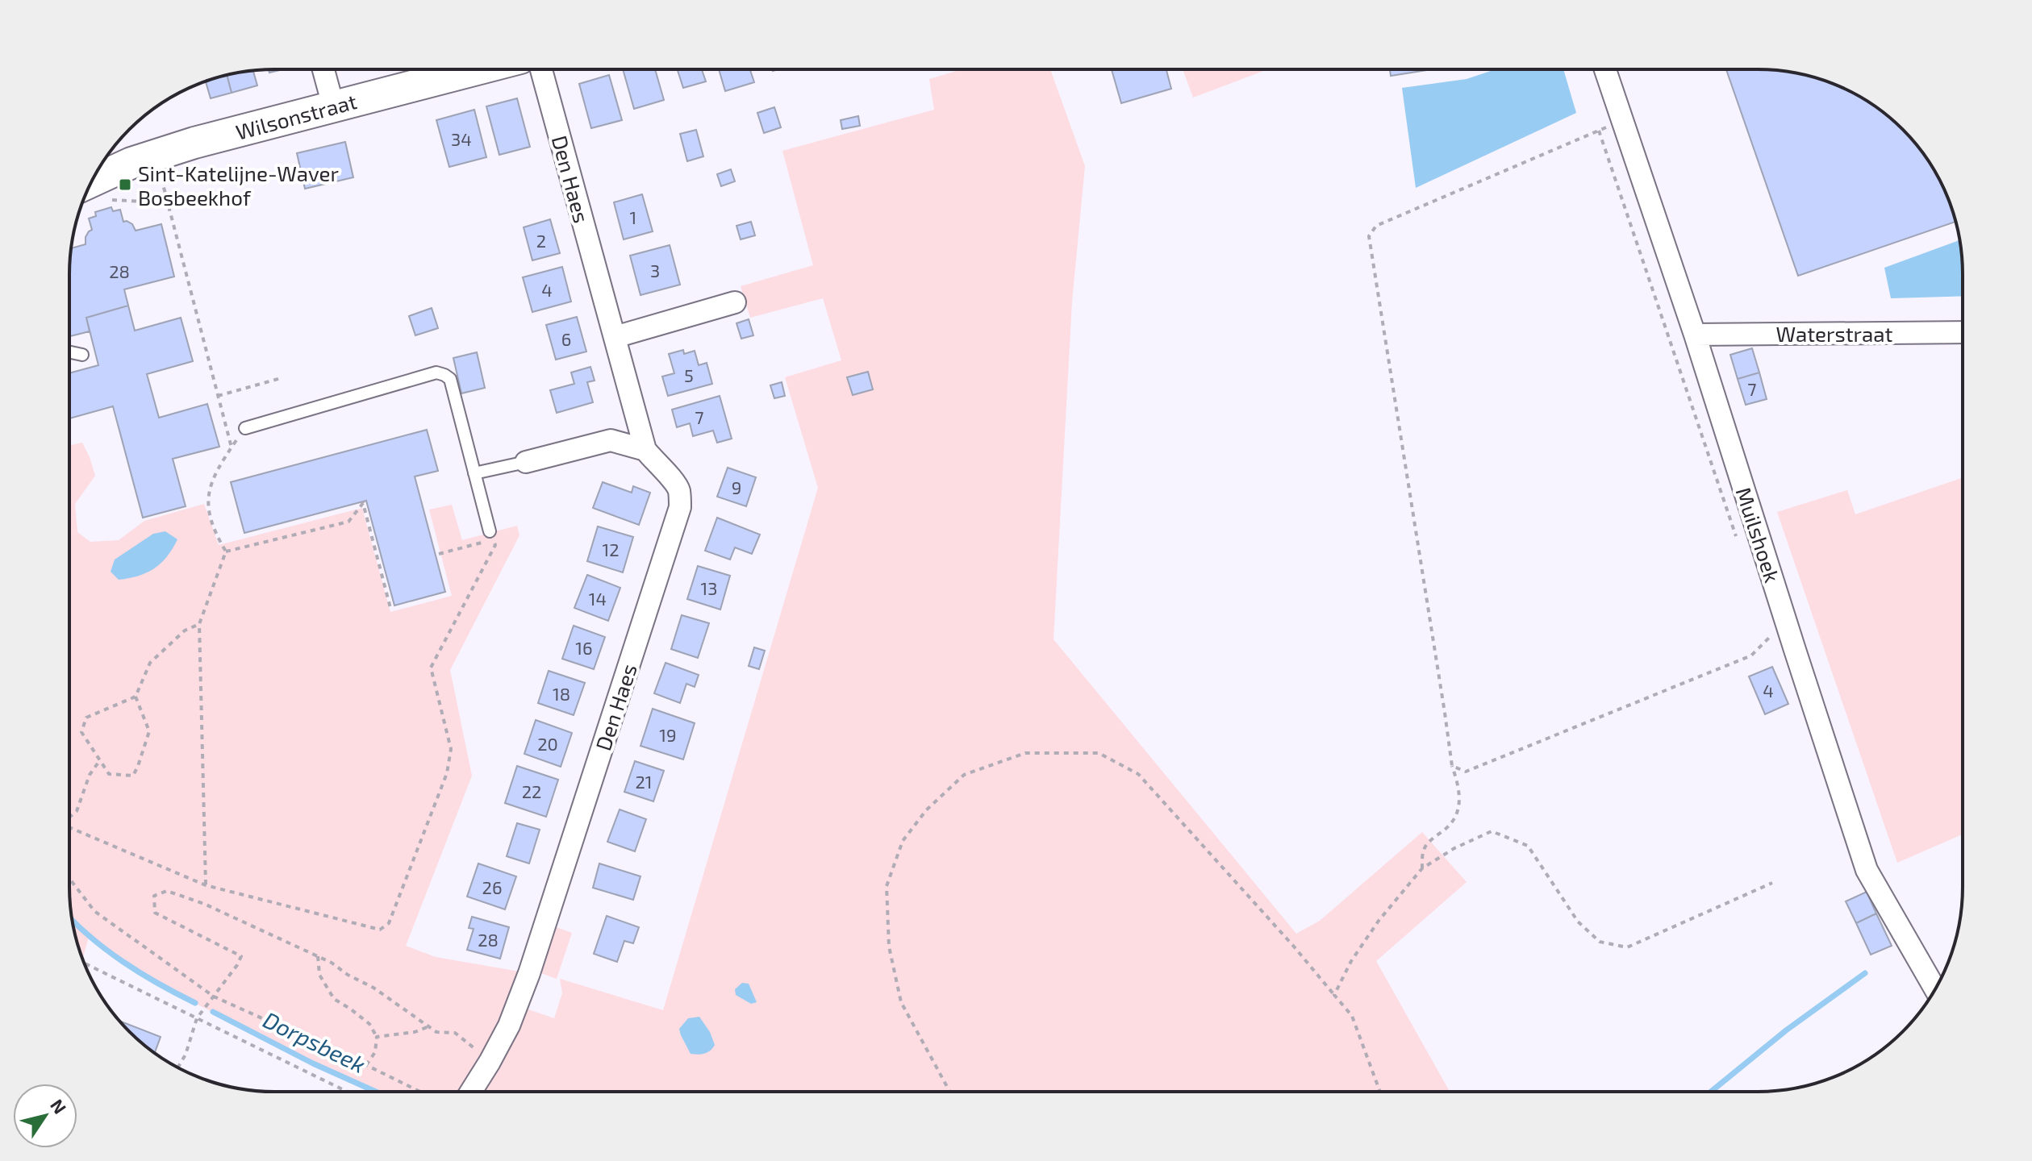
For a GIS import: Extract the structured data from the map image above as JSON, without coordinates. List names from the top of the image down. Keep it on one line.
{"streets":{"street":["Wilsonstraat","Den Haes","Waterstraat","Muilshoek"]},"crossings":[["Waterstraat","Muilshoek"]],"water":["Dorpsbeek"],"places":{"transit":["Sint-Katelijne-Waver Bosbeekhof"]},"house_numbers":["34","1","2","3","28","4","6","5","7","7","9","12","13","14","16","4","18","19","20","21","22","26","28"],"north":"top right"}
